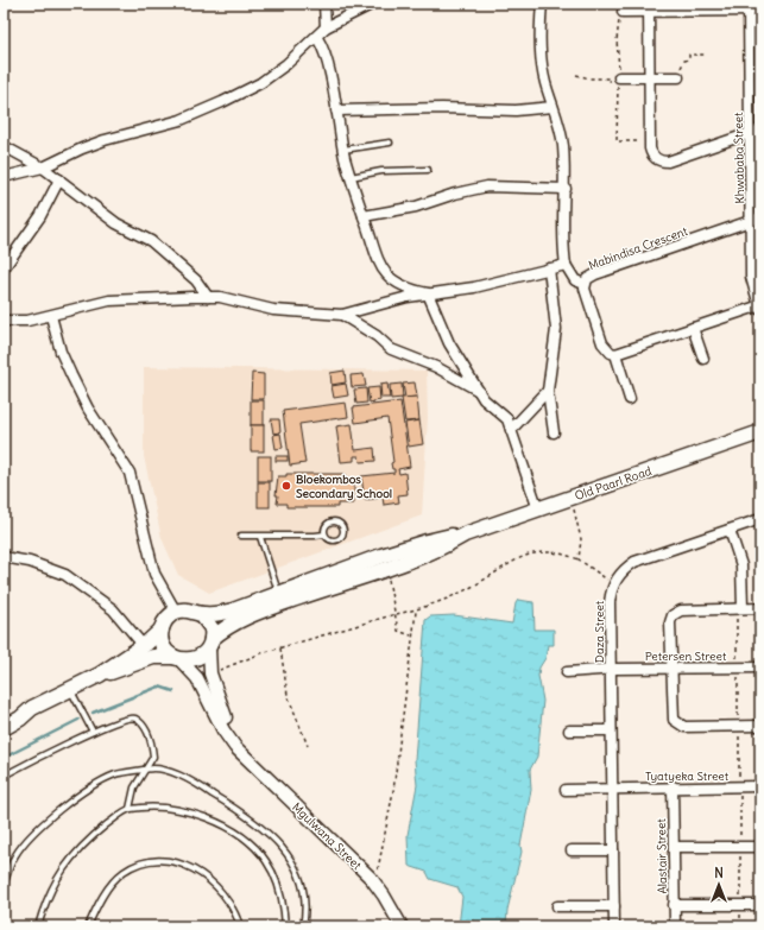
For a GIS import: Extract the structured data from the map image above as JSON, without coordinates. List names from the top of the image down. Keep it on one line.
{"streets":{"main road":["Old Paarl Road"],"street":["Khwababa Street","Mabindisa Crescent","Daza Street","Petersen Street","Tyatyeka Street","Mgulwana Street","Alastair Street"]},"crossings":[["Khwababa Street","Mabindisa Crescent"],["Old Paarl Road","Mgulwana Street"],["Daza Street","Petersen Street"],["Daza Street","Tyatyeka Street"],["Tyatyeka Street","Alastair Street"]],"places":["Bloekombos Secondary School"],"north":"top"}
